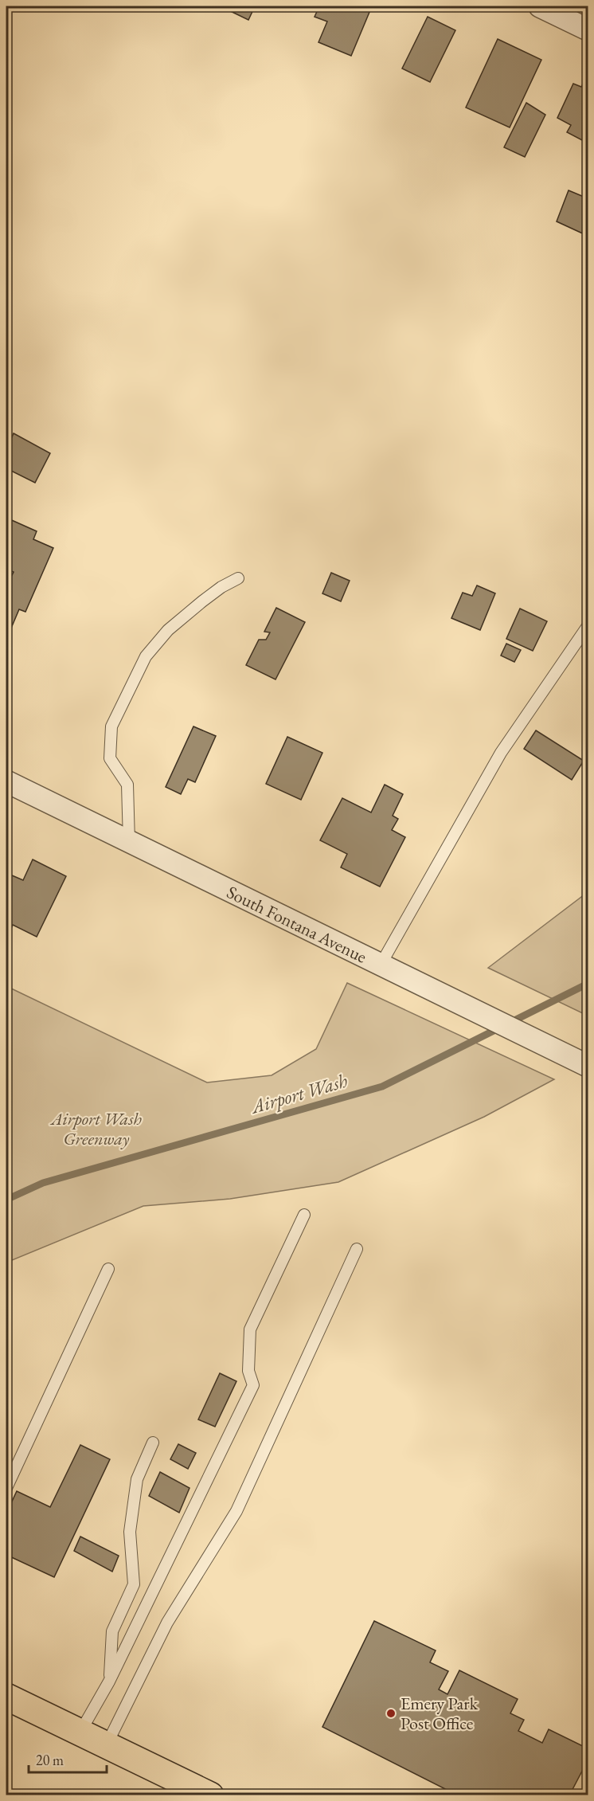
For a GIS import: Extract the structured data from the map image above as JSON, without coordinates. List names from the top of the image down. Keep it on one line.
{"streets":{"street":["South Fontana Avenue"]},"water":["Airport Wash"],"parks":["Airport Wash Greenway"],"places":["Emery Park Post Office"],"scale_bar":"20 m"}
